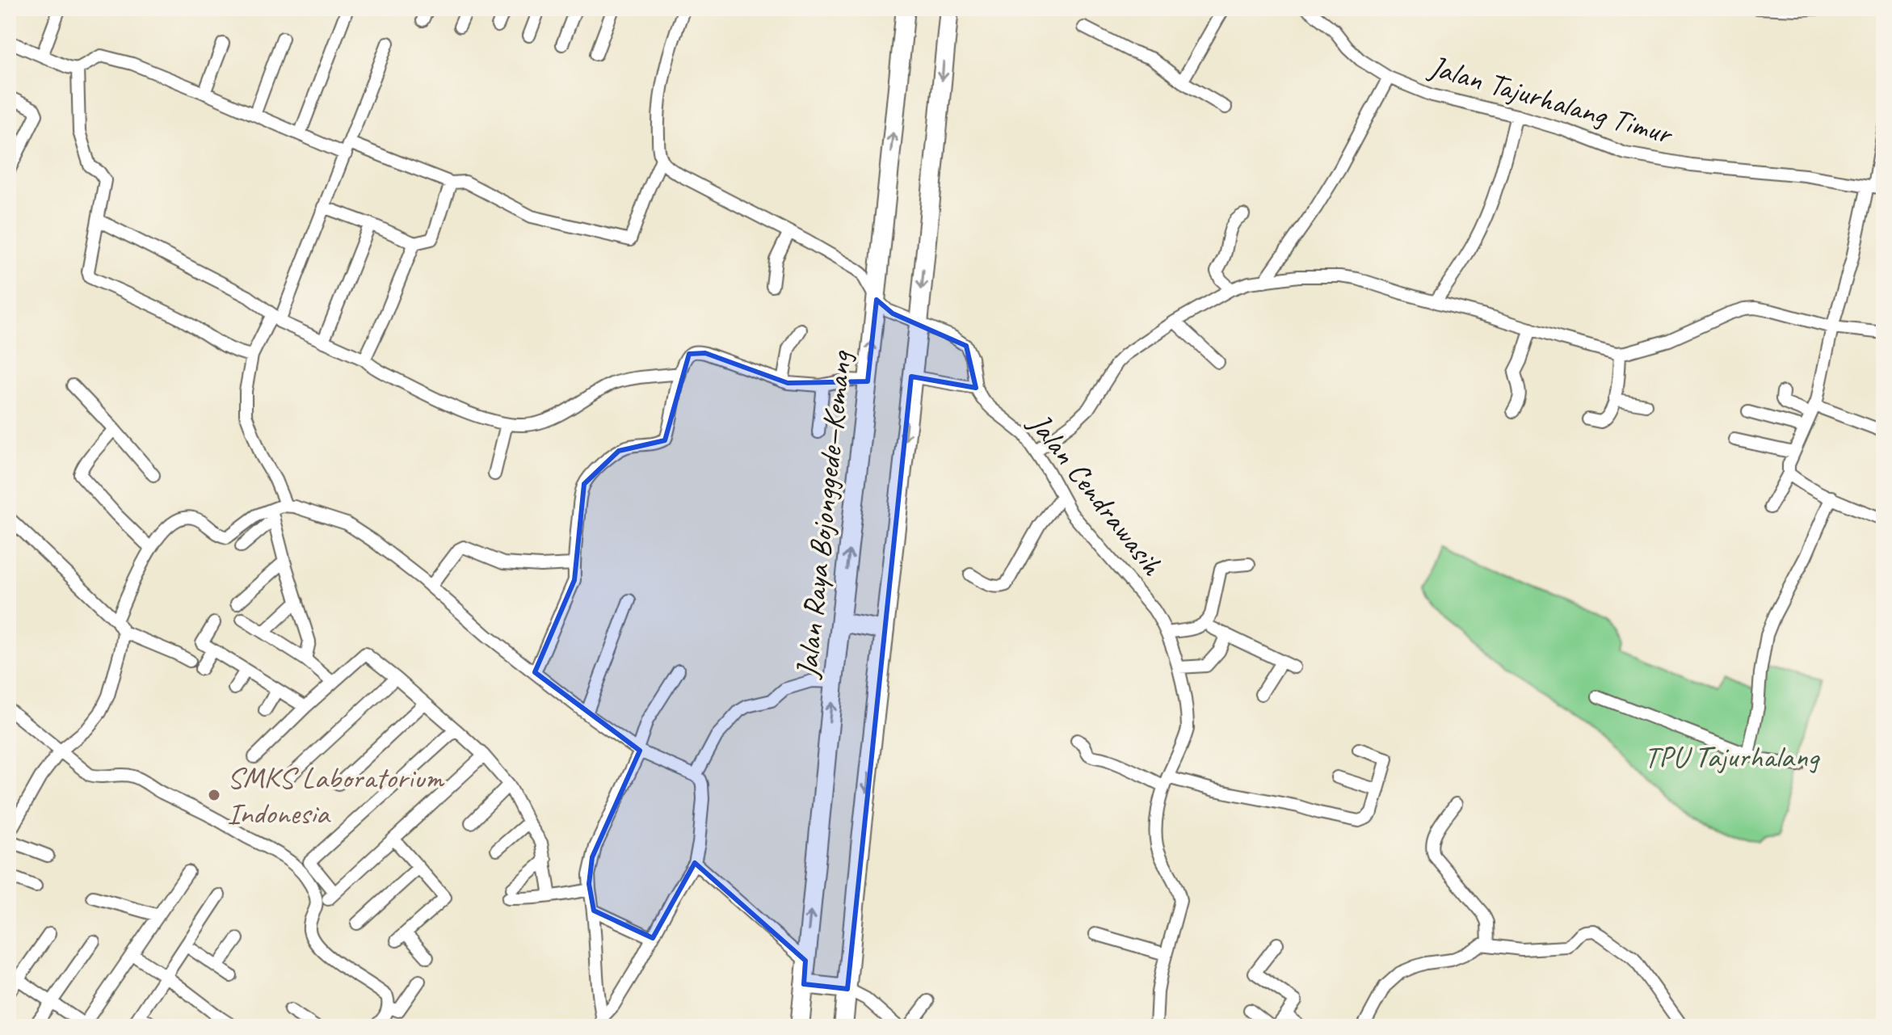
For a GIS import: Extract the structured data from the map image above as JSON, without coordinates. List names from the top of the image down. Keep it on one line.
{"streets":{"highway":["Jalan Raya Bojonggede—Kemang"],"street":["Jalan Tajurhalang Timur","Jalan Cendrawasih"]},"parks":["TPU Tajurhalang"],"places":["SMKS Laboratorium Indonesia"]}
